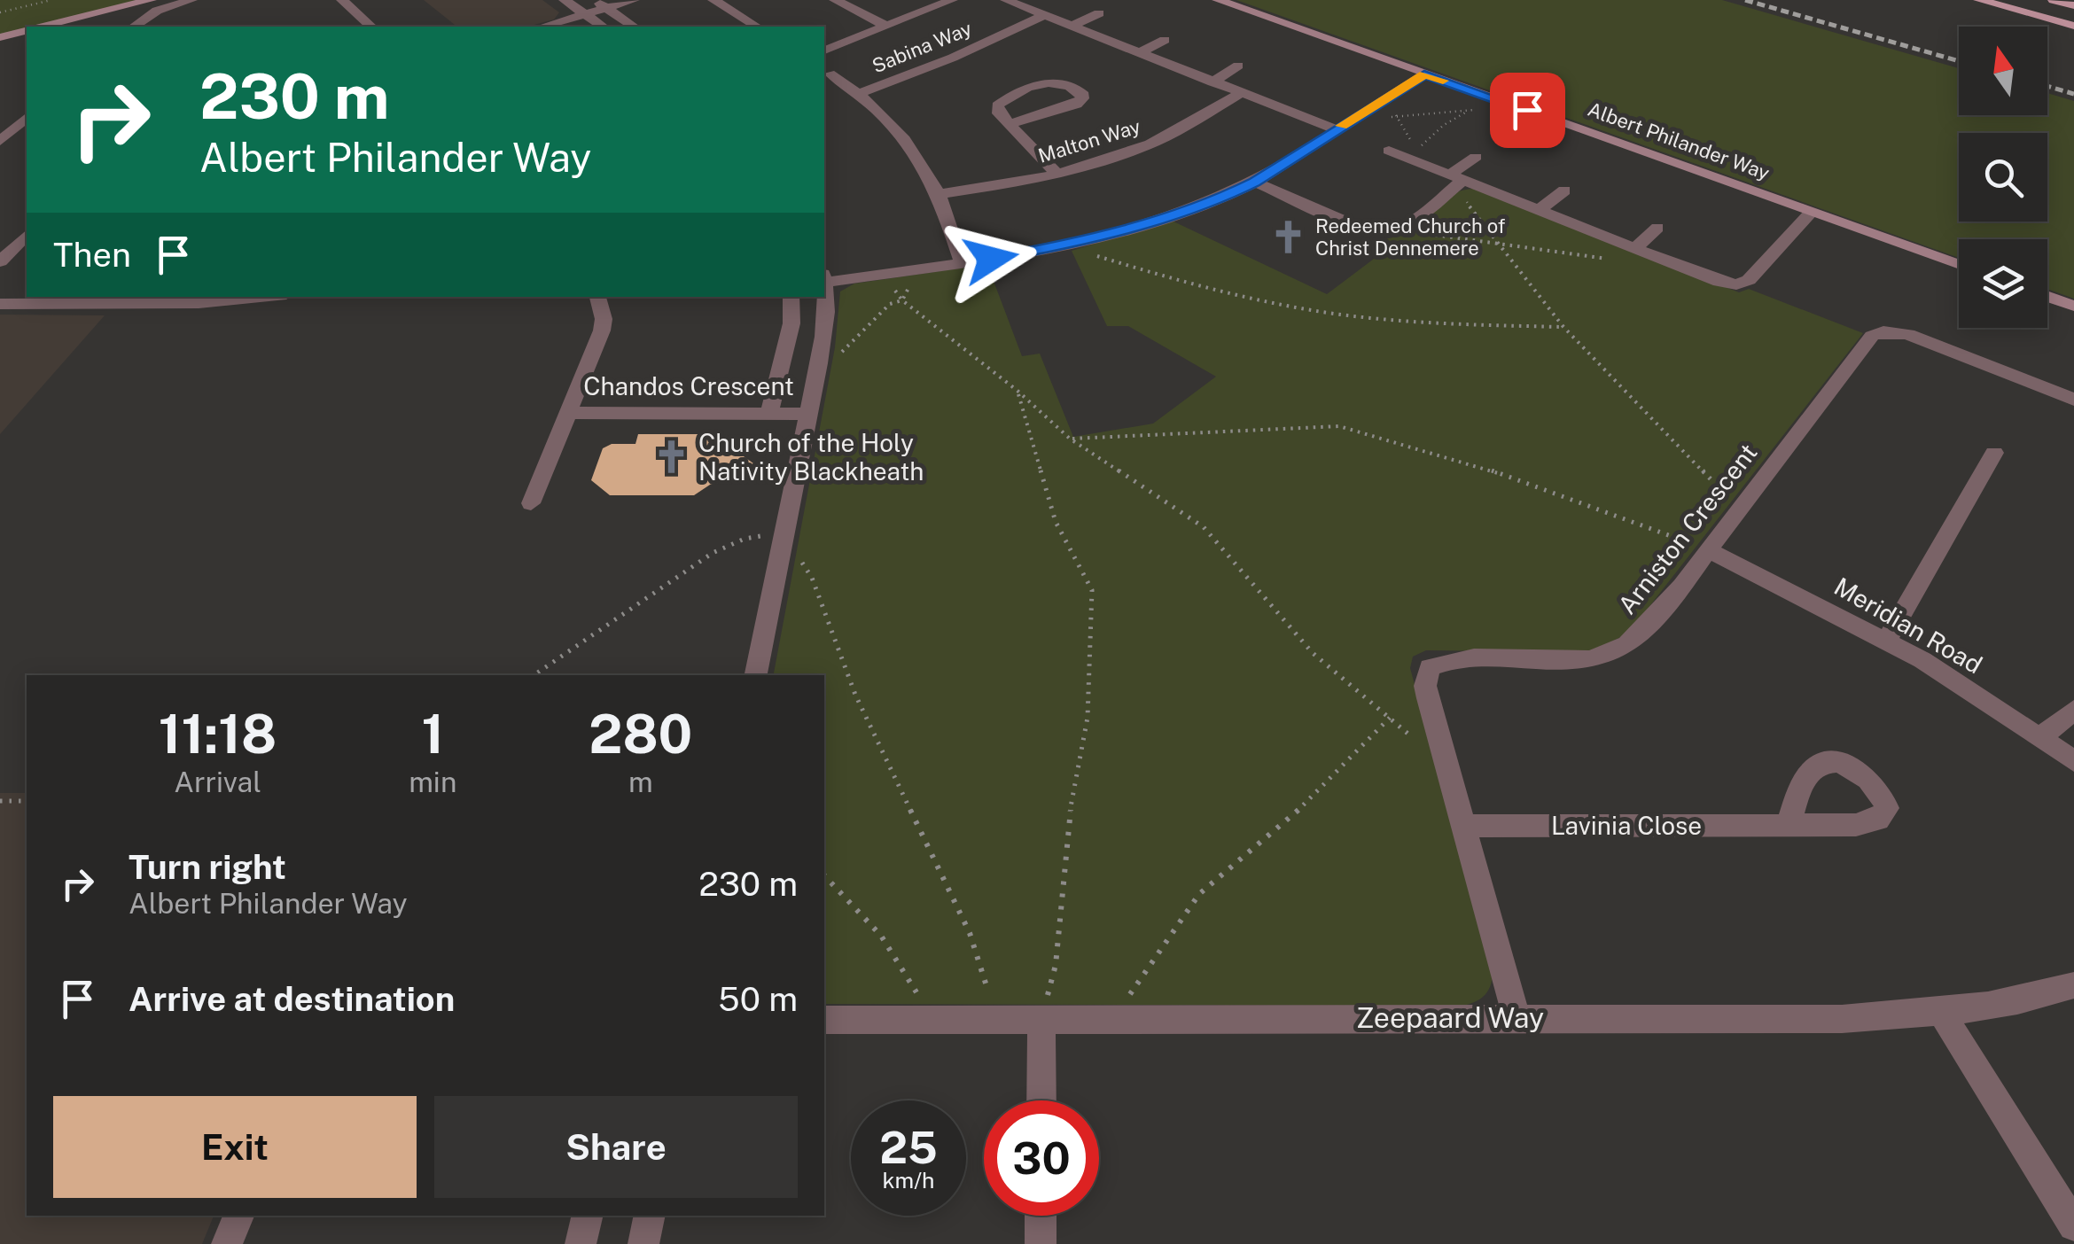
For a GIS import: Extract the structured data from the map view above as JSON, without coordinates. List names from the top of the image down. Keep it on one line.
{"streets":{"street":["Sabina Way","Malton Way","Albert Philander Way","Chandos Crescent","Arniston Crescent","Meridian Road","Lavinia Close","Zeepaard Way"]},"crossings":[["Arniston Crescent","Meridian Road"],["Arniston Crescent","Lavinia Close"],["Arniston Crescent","Zeepaard Way"]],"places":{"church":["Redeemed Church of Christ Dennemere","Church of the Holy Nativity Blackheath"]},"north":"top","page":{"turn":["230 m","Albert Philander Way"],"then":"Then","eta":["11:18","Arrival","1","min","280","m"],"list":[{"name":"Turn right","note":"Albert Philander Way","value":"230 m"},{"name":"Arrive at destination","value":"50 m"}],"buttons":["Exit","Share"],"speed":"25 km/h","limit":"30"}}
